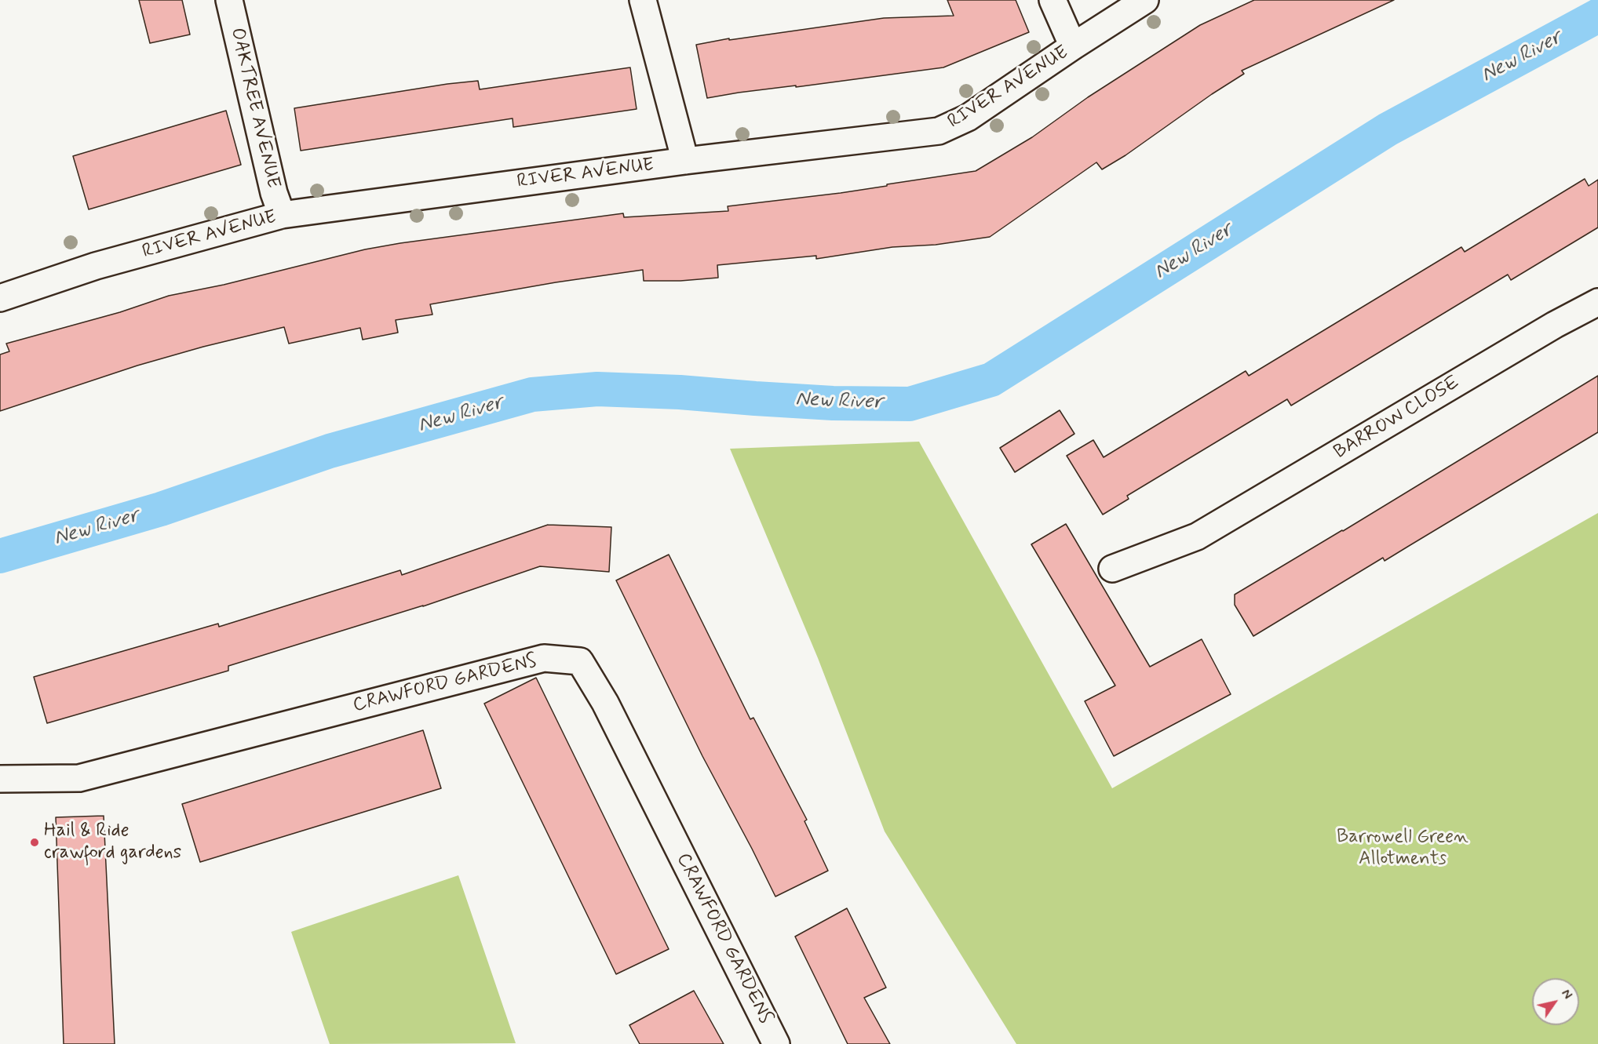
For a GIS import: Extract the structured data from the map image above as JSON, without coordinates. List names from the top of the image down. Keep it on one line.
{"streets":{"street":["RIVER AVENUE","OAKTREE AVENUE","BARROW CLOSE","CRAWFORD GARDENS"]},"crossings":[["RIVER AVENUE","OAKTREE AVENUE"]],"water":["New River"],"parks":["Barrowell Green Allotments"],"places":["Hail & Ride crawford gardens"],"north":"top right"}
